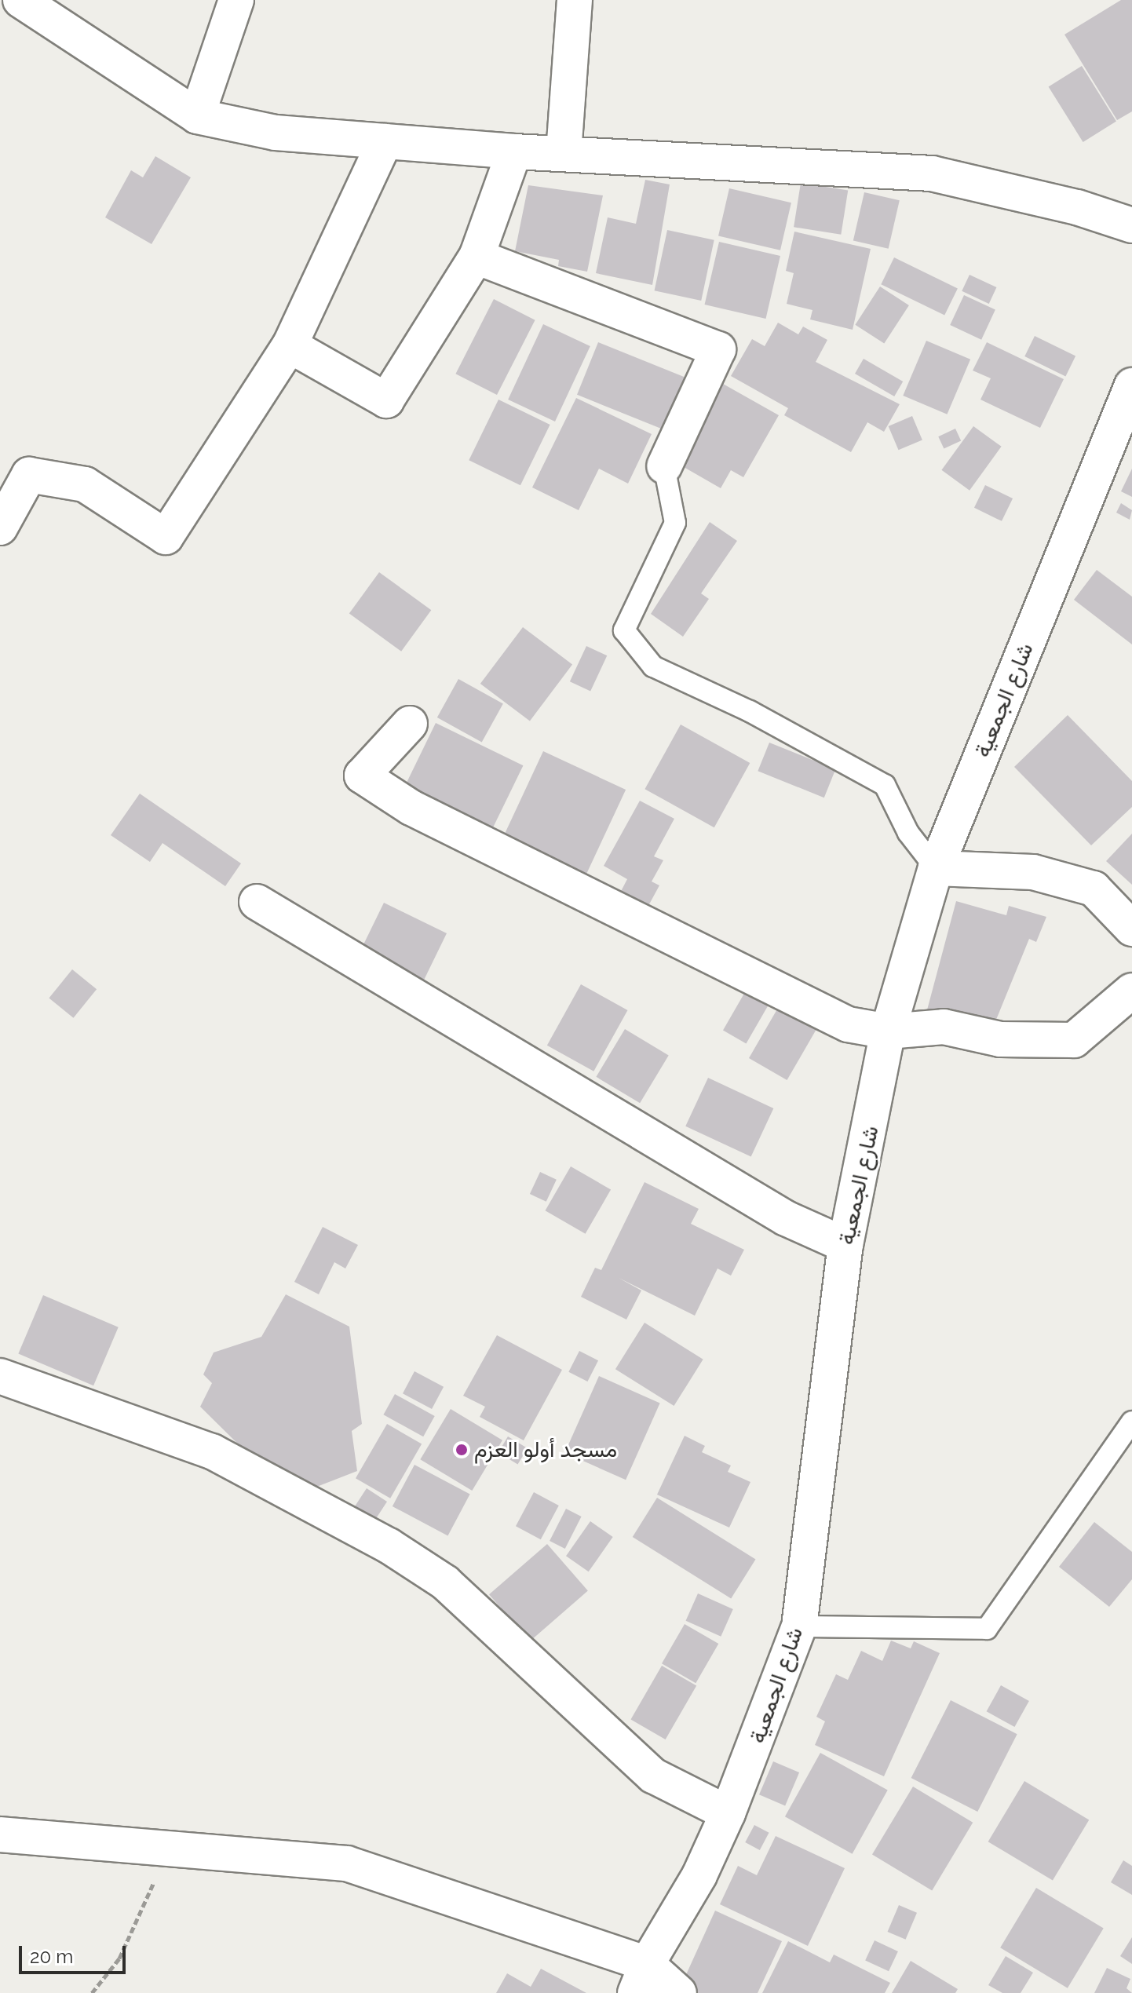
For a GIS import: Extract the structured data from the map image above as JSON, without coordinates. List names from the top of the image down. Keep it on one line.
{"streets":{"street":["شارع الجمعية"]},"places":["مسجد أولو العزم"],"scale_bar":"20 m"}
